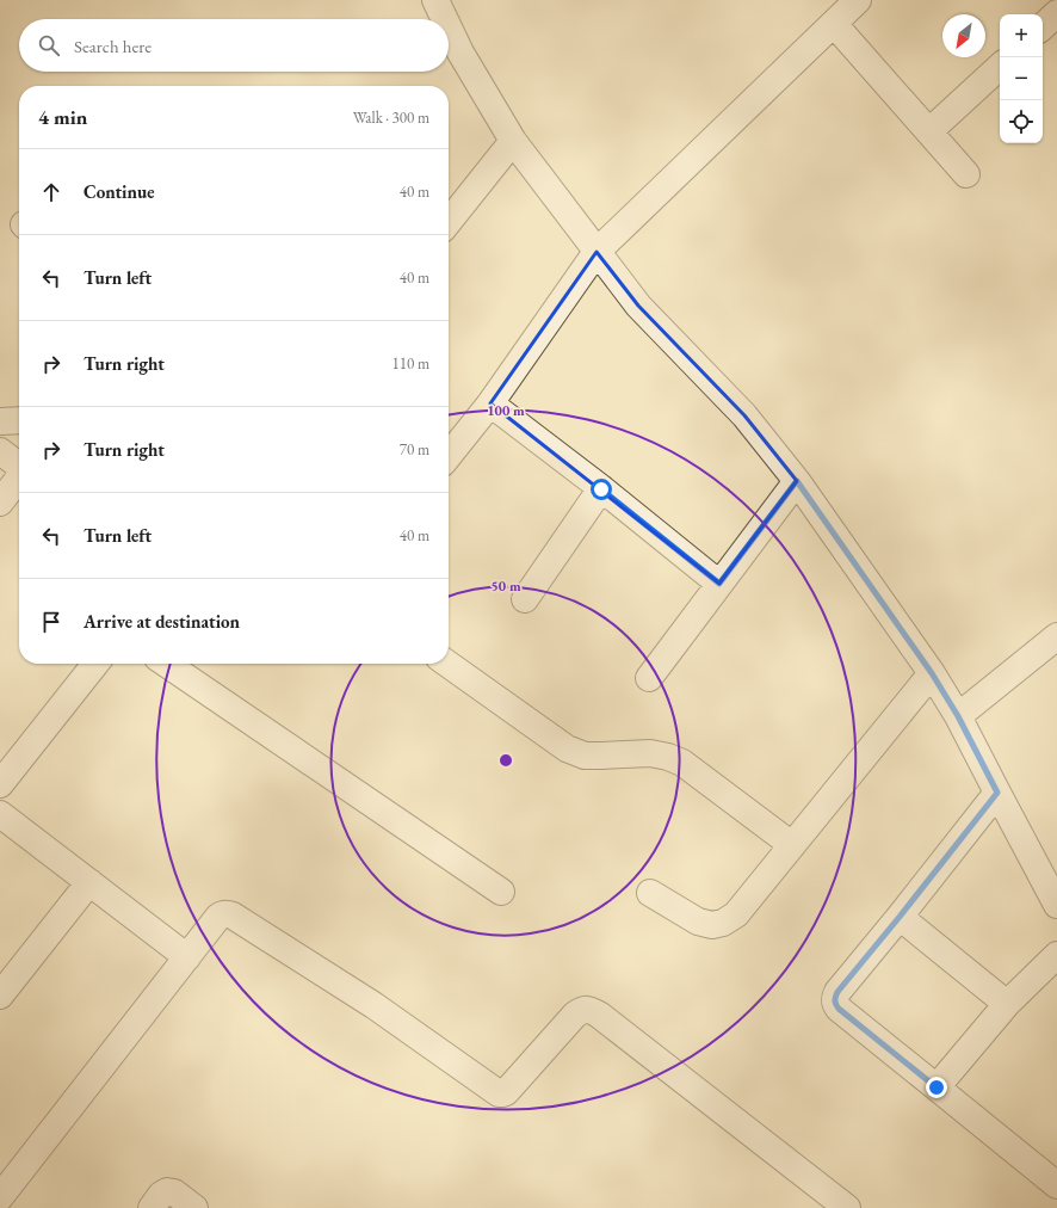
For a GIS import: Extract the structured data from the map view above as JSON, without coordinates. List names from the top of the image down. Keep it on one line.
{"north":"bottom left","page":{"map_buttons":["+","−"],"search":"Search here","heading":["4 min","Walk · 300 m"],"list":[["Continue","40 m"],["Turn left","40 m"],["Turn right","110 m"],["Turn right","70 m"],["Turn left","40 m"],"Arrive at destination"]},"rings":["100 m","50 m"]}
